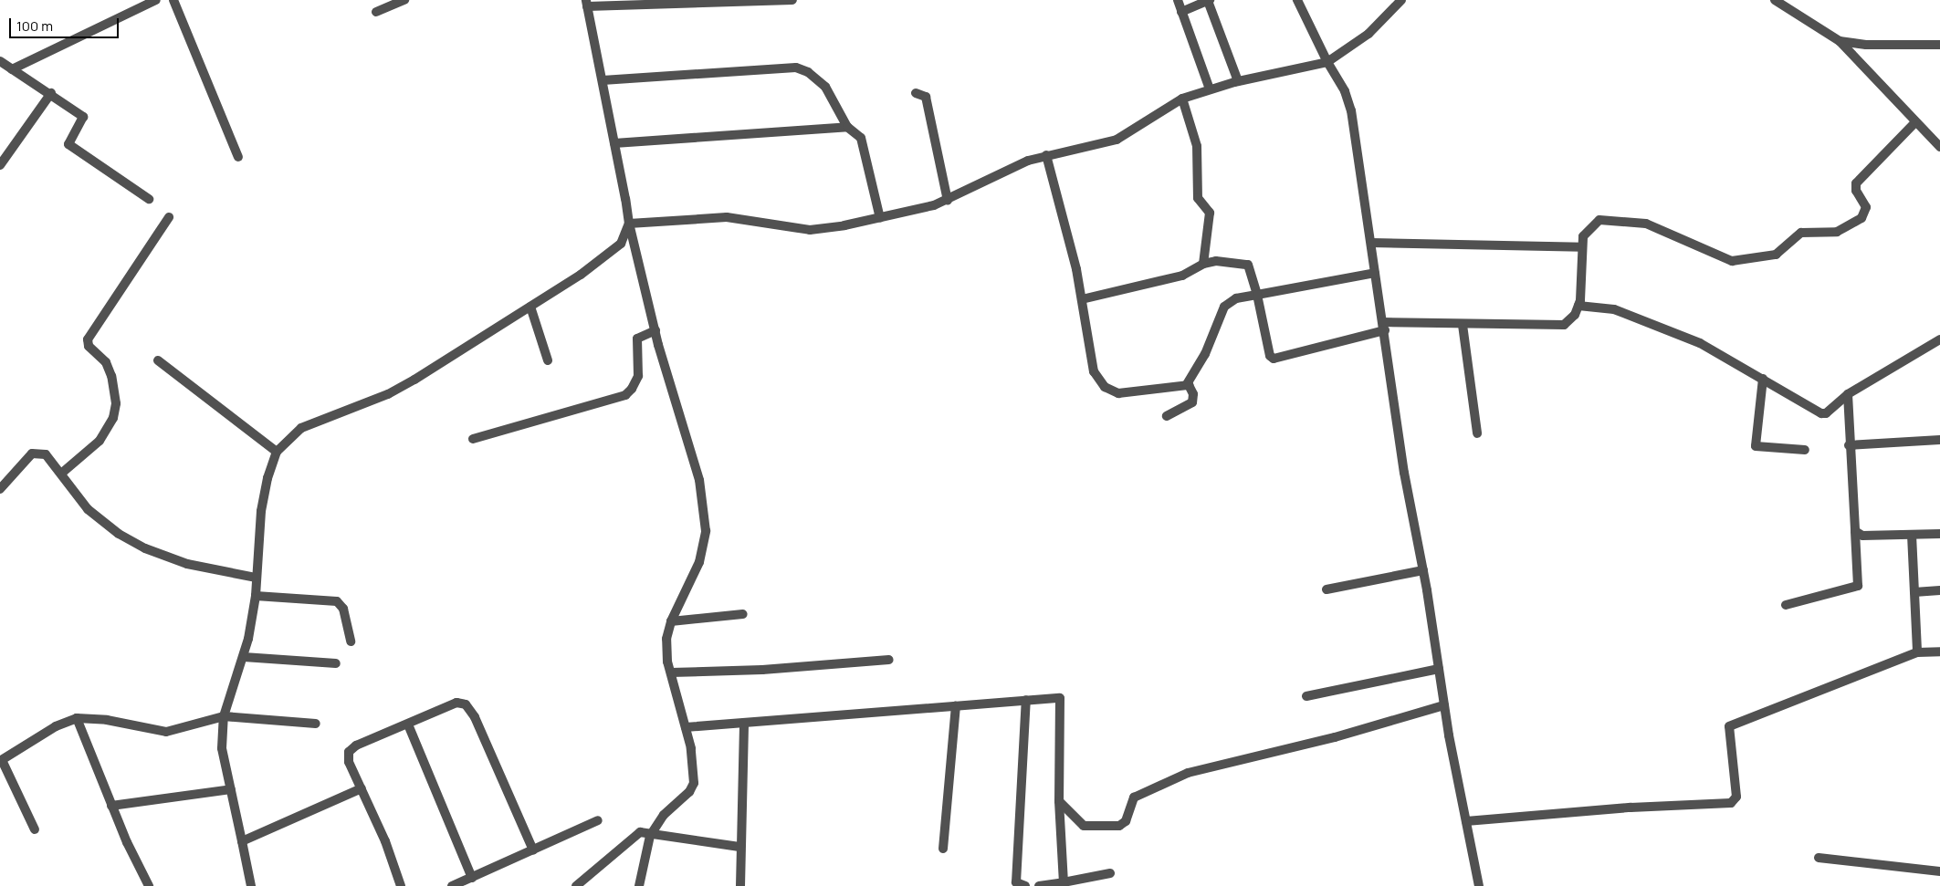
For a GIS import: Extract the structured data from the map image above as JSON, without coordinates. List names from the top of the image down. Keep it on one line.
{"scale_bar":"100 m"}
